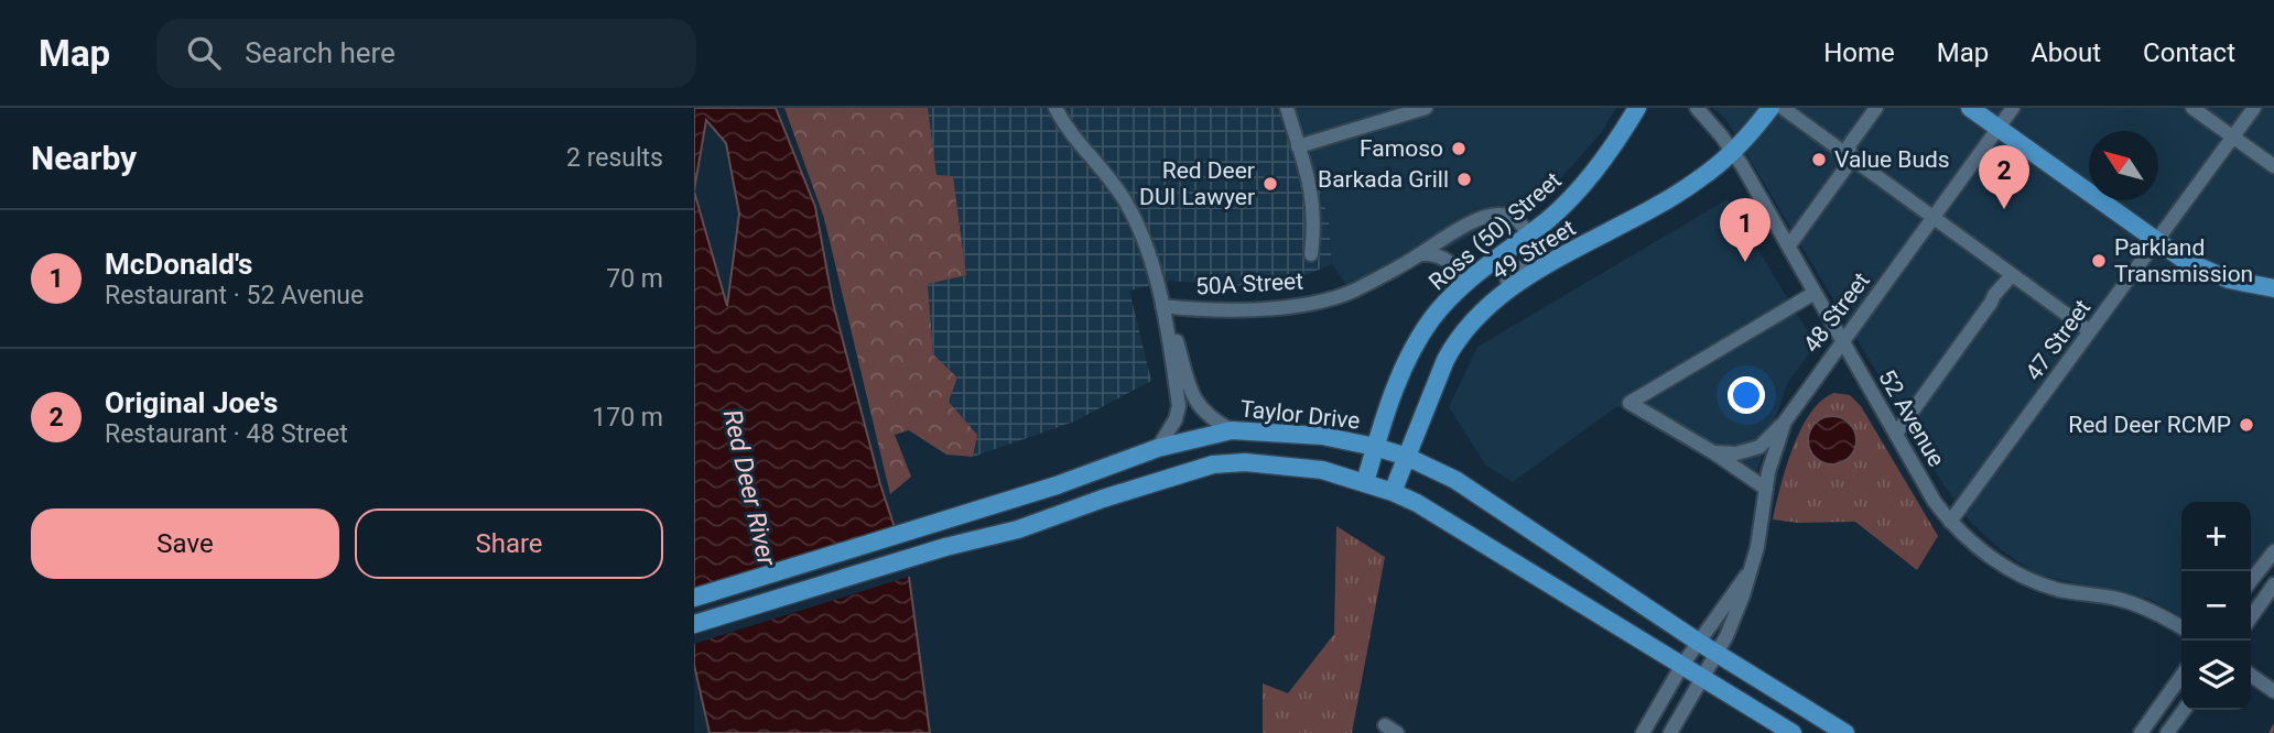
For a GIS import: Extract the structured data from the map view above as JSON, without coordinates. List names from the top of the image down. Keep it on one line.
{"streets":{"main road":["Ross (50) Street","49 Street","Taylor Drive"],"street":["50A Street","48 Street","47 Street","52 Avenue"]},"crossings":[["Ross (50) Street","50A Street"],["Ross (50) Street","Taylor Drive"],["49 Street","Taylor Drive"],["49 Street","52 Avenue"],["48 Street","Taylor Drive"],["48 Street","52 Avenue"],["47 Street","52 Avenue"]],"water":["Red Deer River"],"places":["Famoso","Value Buds","Barkada Grill","Red Deer DUI Lawyer","Parkland Transmission","Red Deer RCMP"],"north":"top left","page":{"header":"Map","search":"Search here","nav":["Home","Map","About","Contact"],"heading":["Nearby","2 results"],"pins":["2","1"],"list":[{"mark":"1","name":"McDonald's","note":"Restaurant · 52 Avenue","value":"70 m"},{"mark":"2","name":"Original Joe's","note":"Restaurant · 48 Street","value":"170 m"}],"buttons":["Save","Share"],"map_buttons":["+","−"]}}
